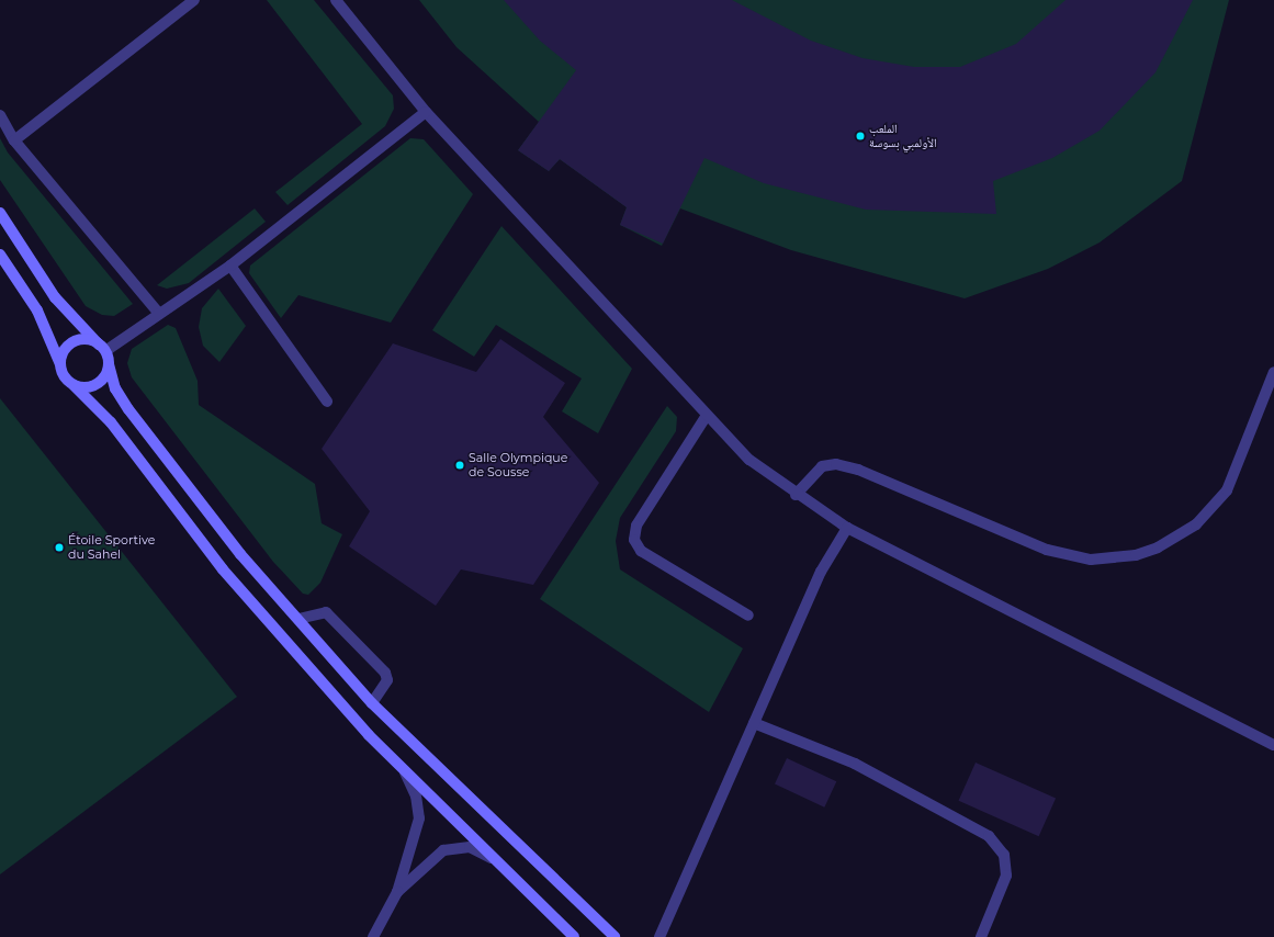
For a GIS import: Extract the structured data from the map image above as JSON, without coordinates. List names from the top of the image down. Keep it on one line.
{"places":["الملعب الأولمبي بسوسة","Salle Olympique de Sousse","Étoile Sportive du Sahel"]}
